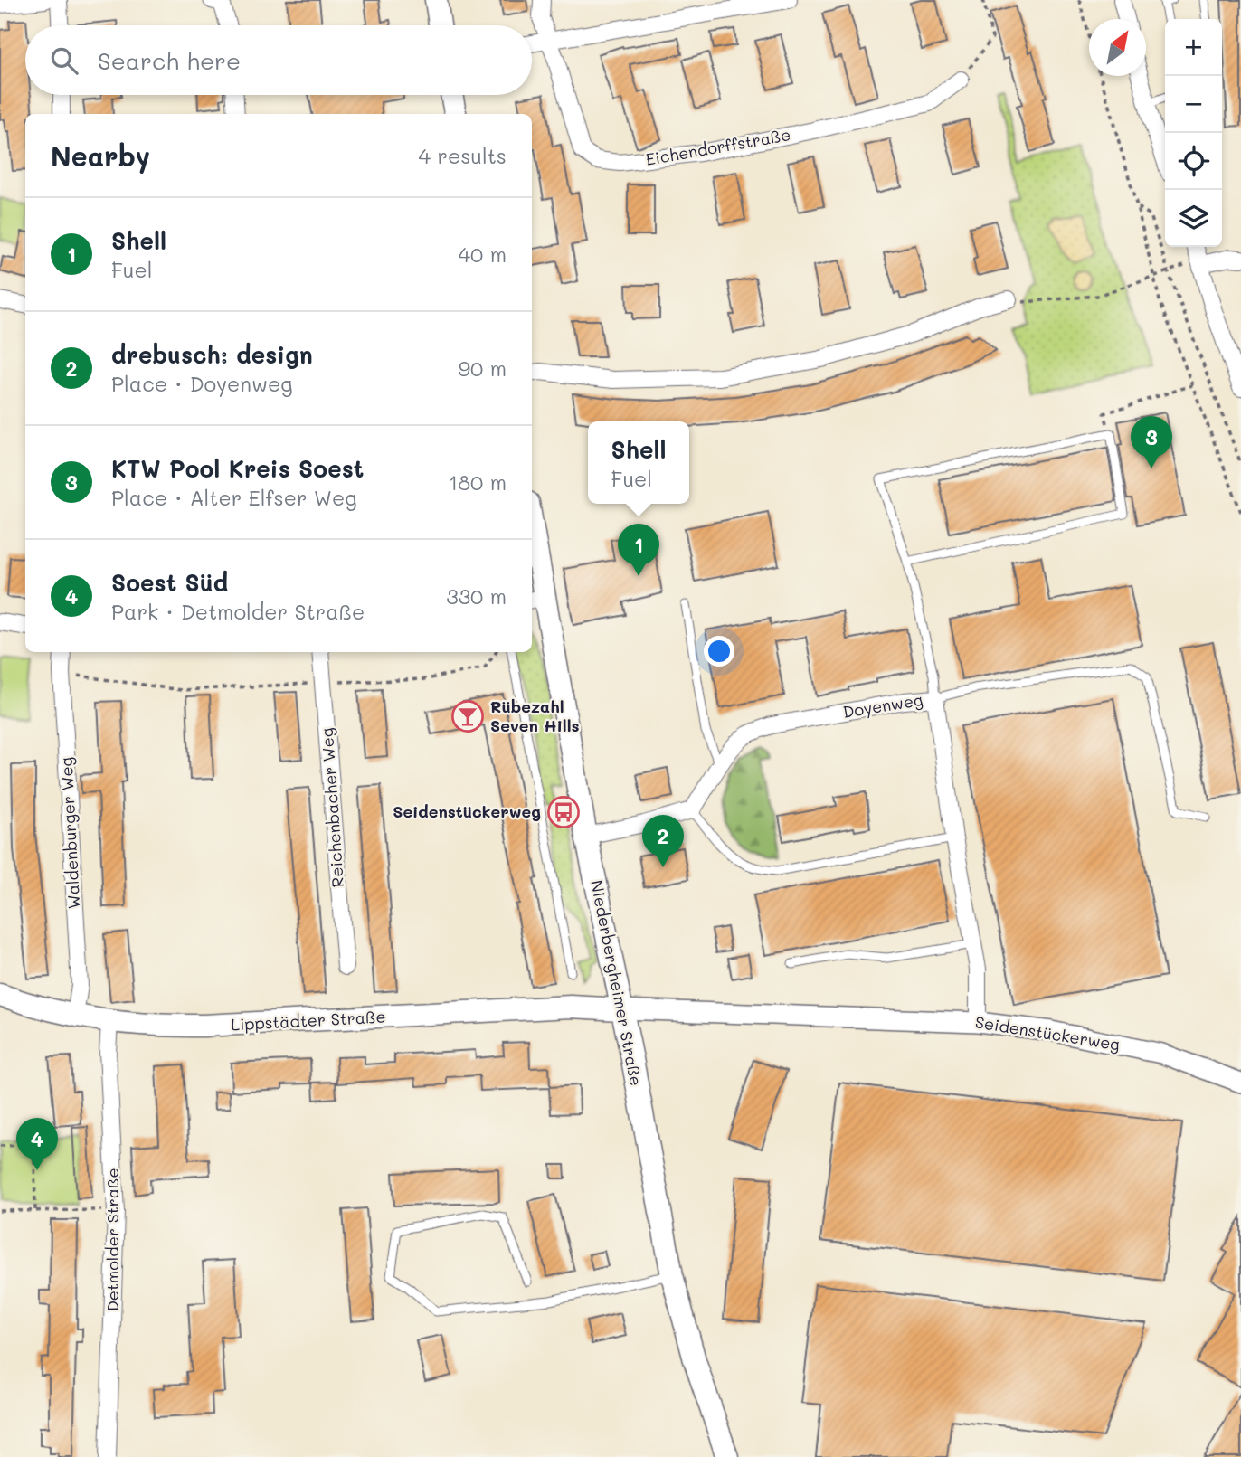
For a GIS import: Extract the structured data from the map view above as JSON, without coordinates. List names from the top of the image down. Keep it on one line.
{"streets":{"main road":["Niederbergheimer Straße","Lippstädter Straße"],"street":["Eichendorffstraße","Doyenweg","Reichenbacher Weg","Waldenburger Weg","Seidenstückerweg","Detmolder Straße"]},"crossings":[["Doyenweg","Seidenstückerweg"],["Waldenburger Weg","Lippstädter Straße"],["Niederbergheimer Straße","Lippstädter Straße"],["Niederbergheimer Straße","Seidenstückerweg"],["Lippstädter Straße","Seidenstückerweg"],["Lippstädter Straße","Detmolder Straße"]],"places":{"bar":["Rübezahl Seven Hills"],"bus stop":["Seidenstückerweg"]},"north":"top right","page":{"map_buttons":["+","−"],"search":"Search here","heading":["Nearby","4 results"],"list":[{"mark":"1","name":"Shell","note":"Fuel","value":"40 m"},{"mark":"2","name":"drebusch: design","note":"Place · Doyenweg","value":"90 m"},{"mark":"3","name":"KTW Pool Kreis Soest","note":"Place · Alter Elfser Weg","value":"180 m"},{"mark":"4","name":"Soest Süd","note":"Park · Detmolder Straße","value":"330 m"}],"pins":["3","1","2","4"],"popup":["Shell","Fuel"]}}
